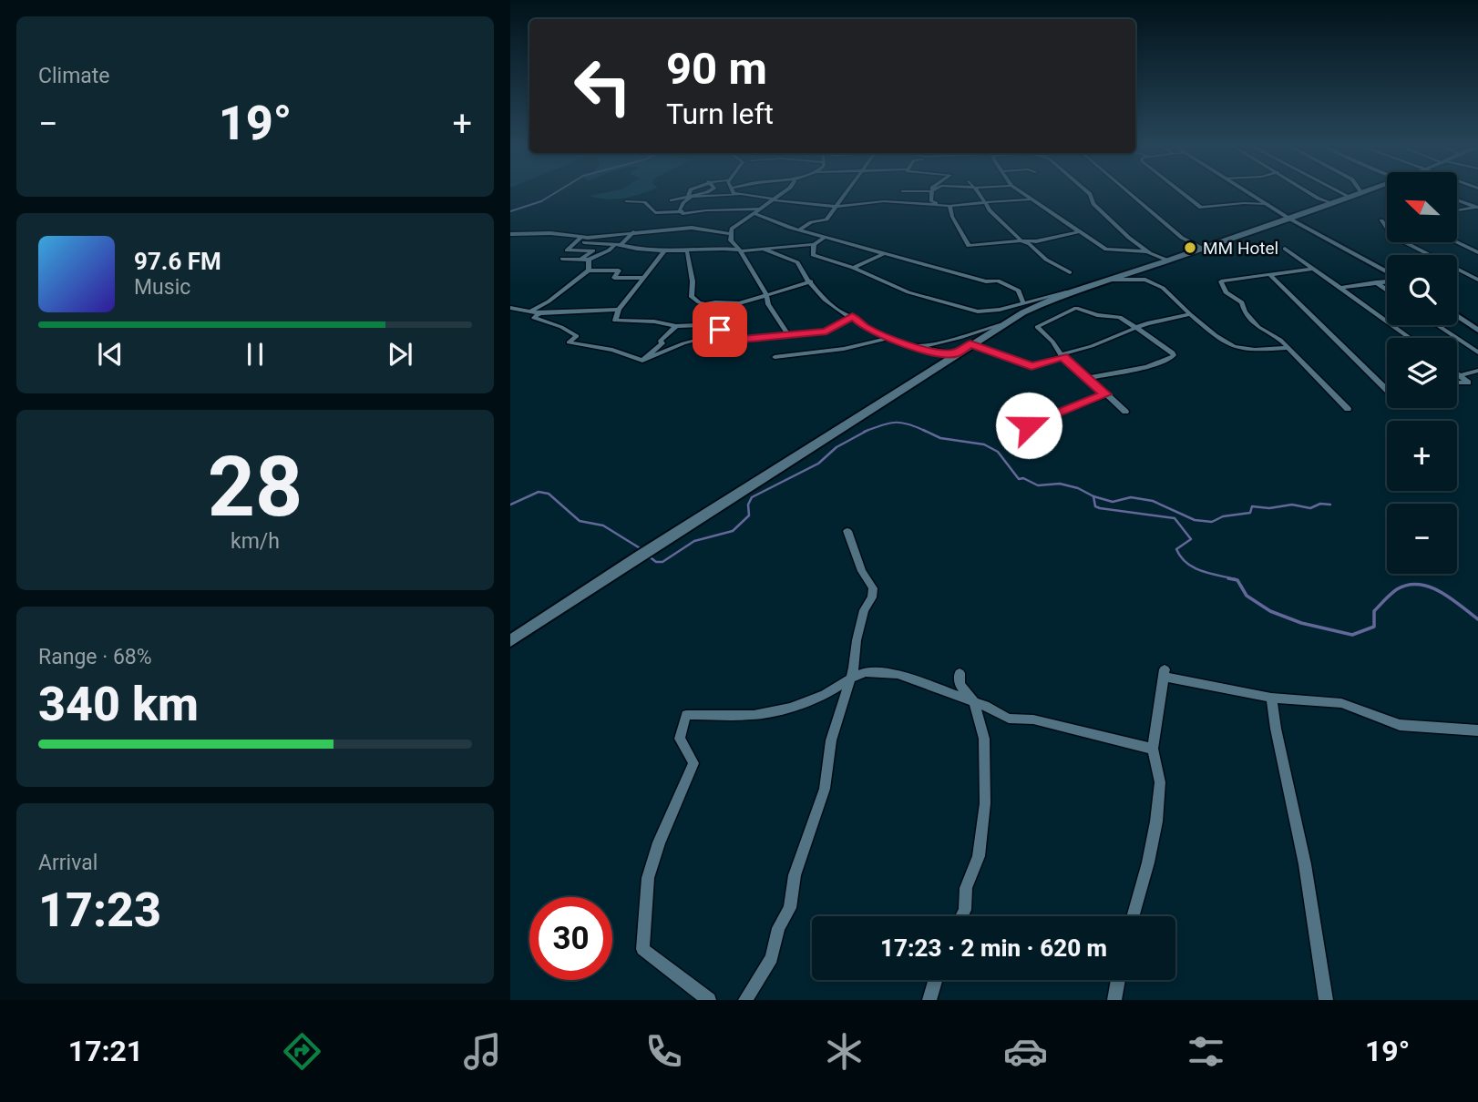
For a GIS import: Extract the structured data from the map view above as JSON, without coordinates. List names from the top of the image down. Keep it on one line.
{"places":["MM Hotel"],"north":"top left","page":{"tile":["Climate",["28","km/h"],["Range · 68%","340 km"],["Arrival","17:23"]],"turn":["90 m","Turn left"],"heat":["−","19°","+"],"map_buttons":["+","−"],"song":["97.6 FM","Music"],"limit":"30","trip":"17:23 · 2 min · 620 m","tabs":["17:21","19°"]}}
